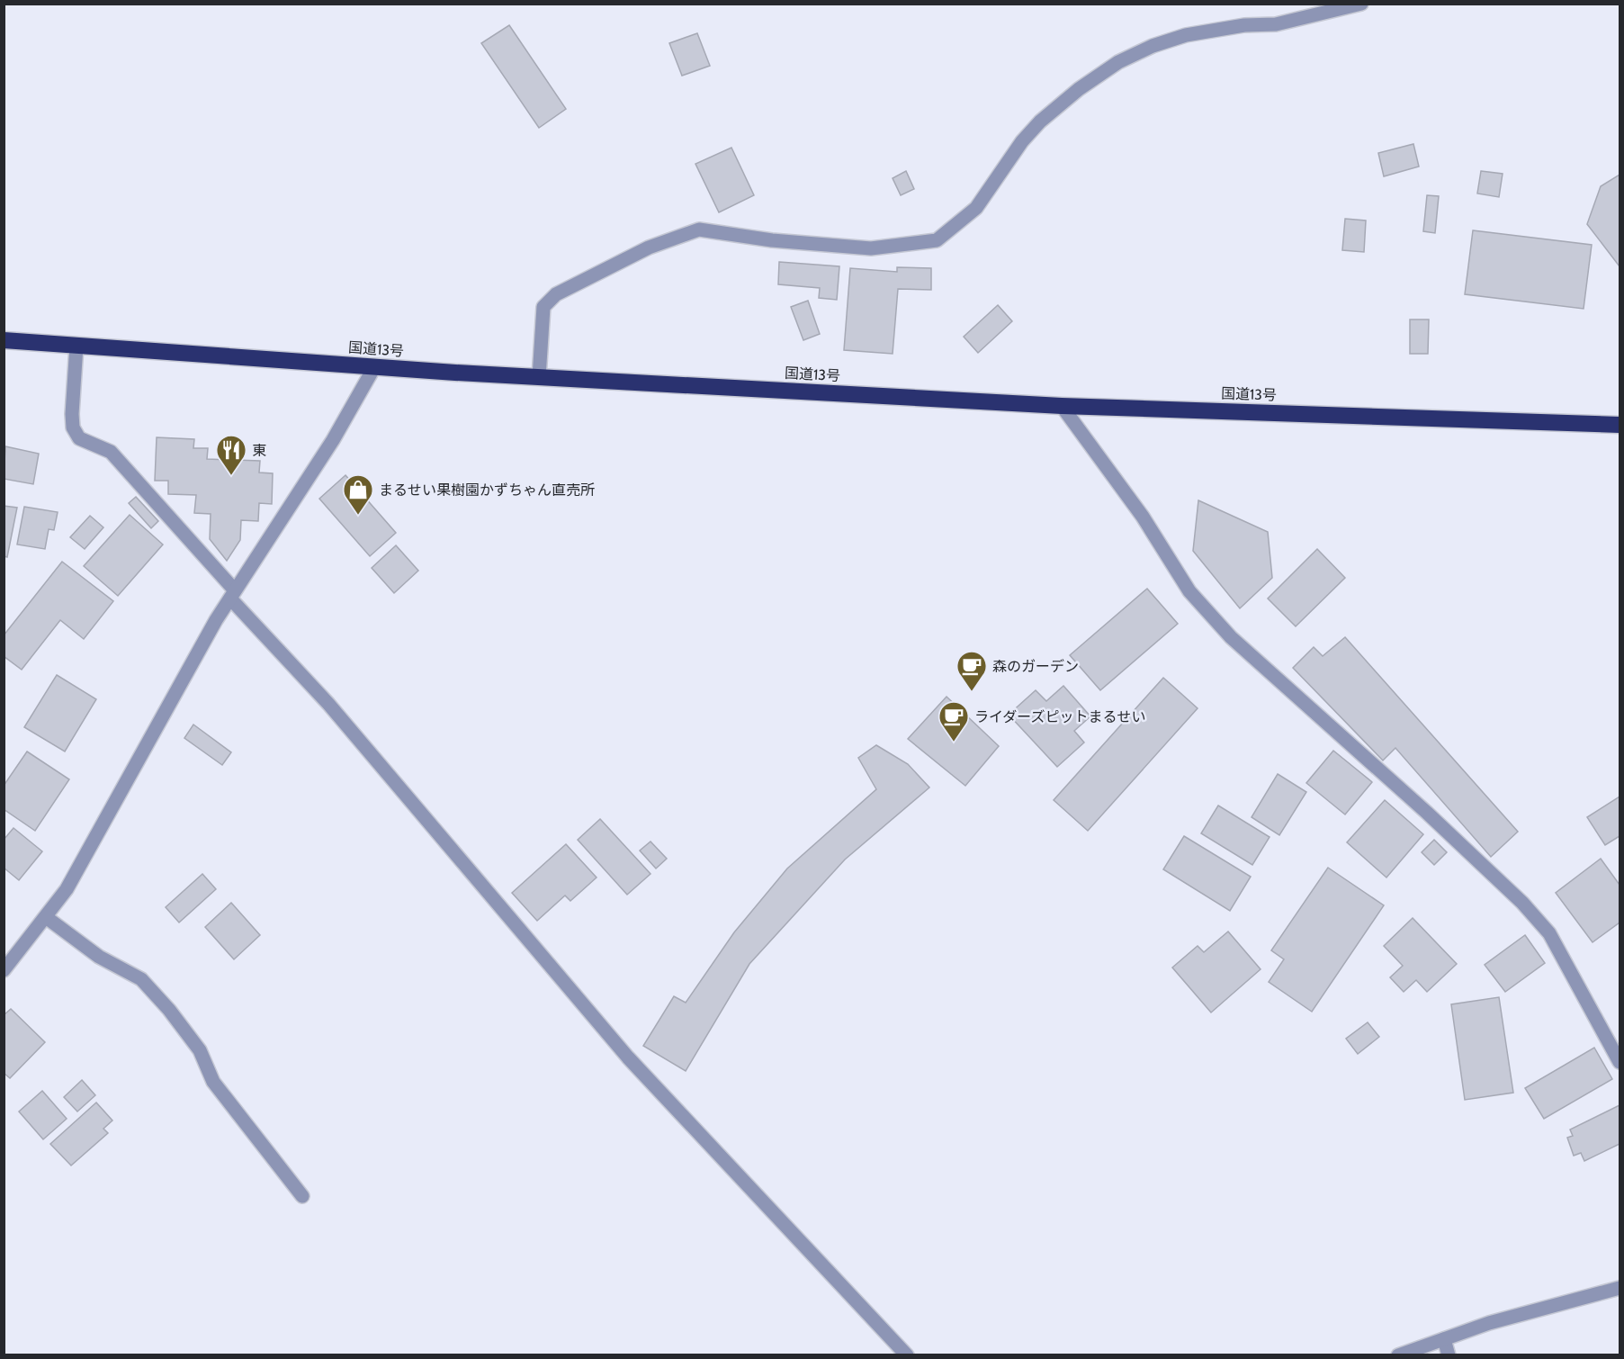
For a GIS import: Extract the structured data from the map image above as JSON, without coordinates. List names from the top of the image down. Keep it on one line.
{"streets":{"highway":["国道13号"]},"places":{"restaurant":["東"],"shop":["まるせい果樹園かずちゃん直売所"],"cafe":["森のガーデン","ライダーズピットまるせい"]}}
